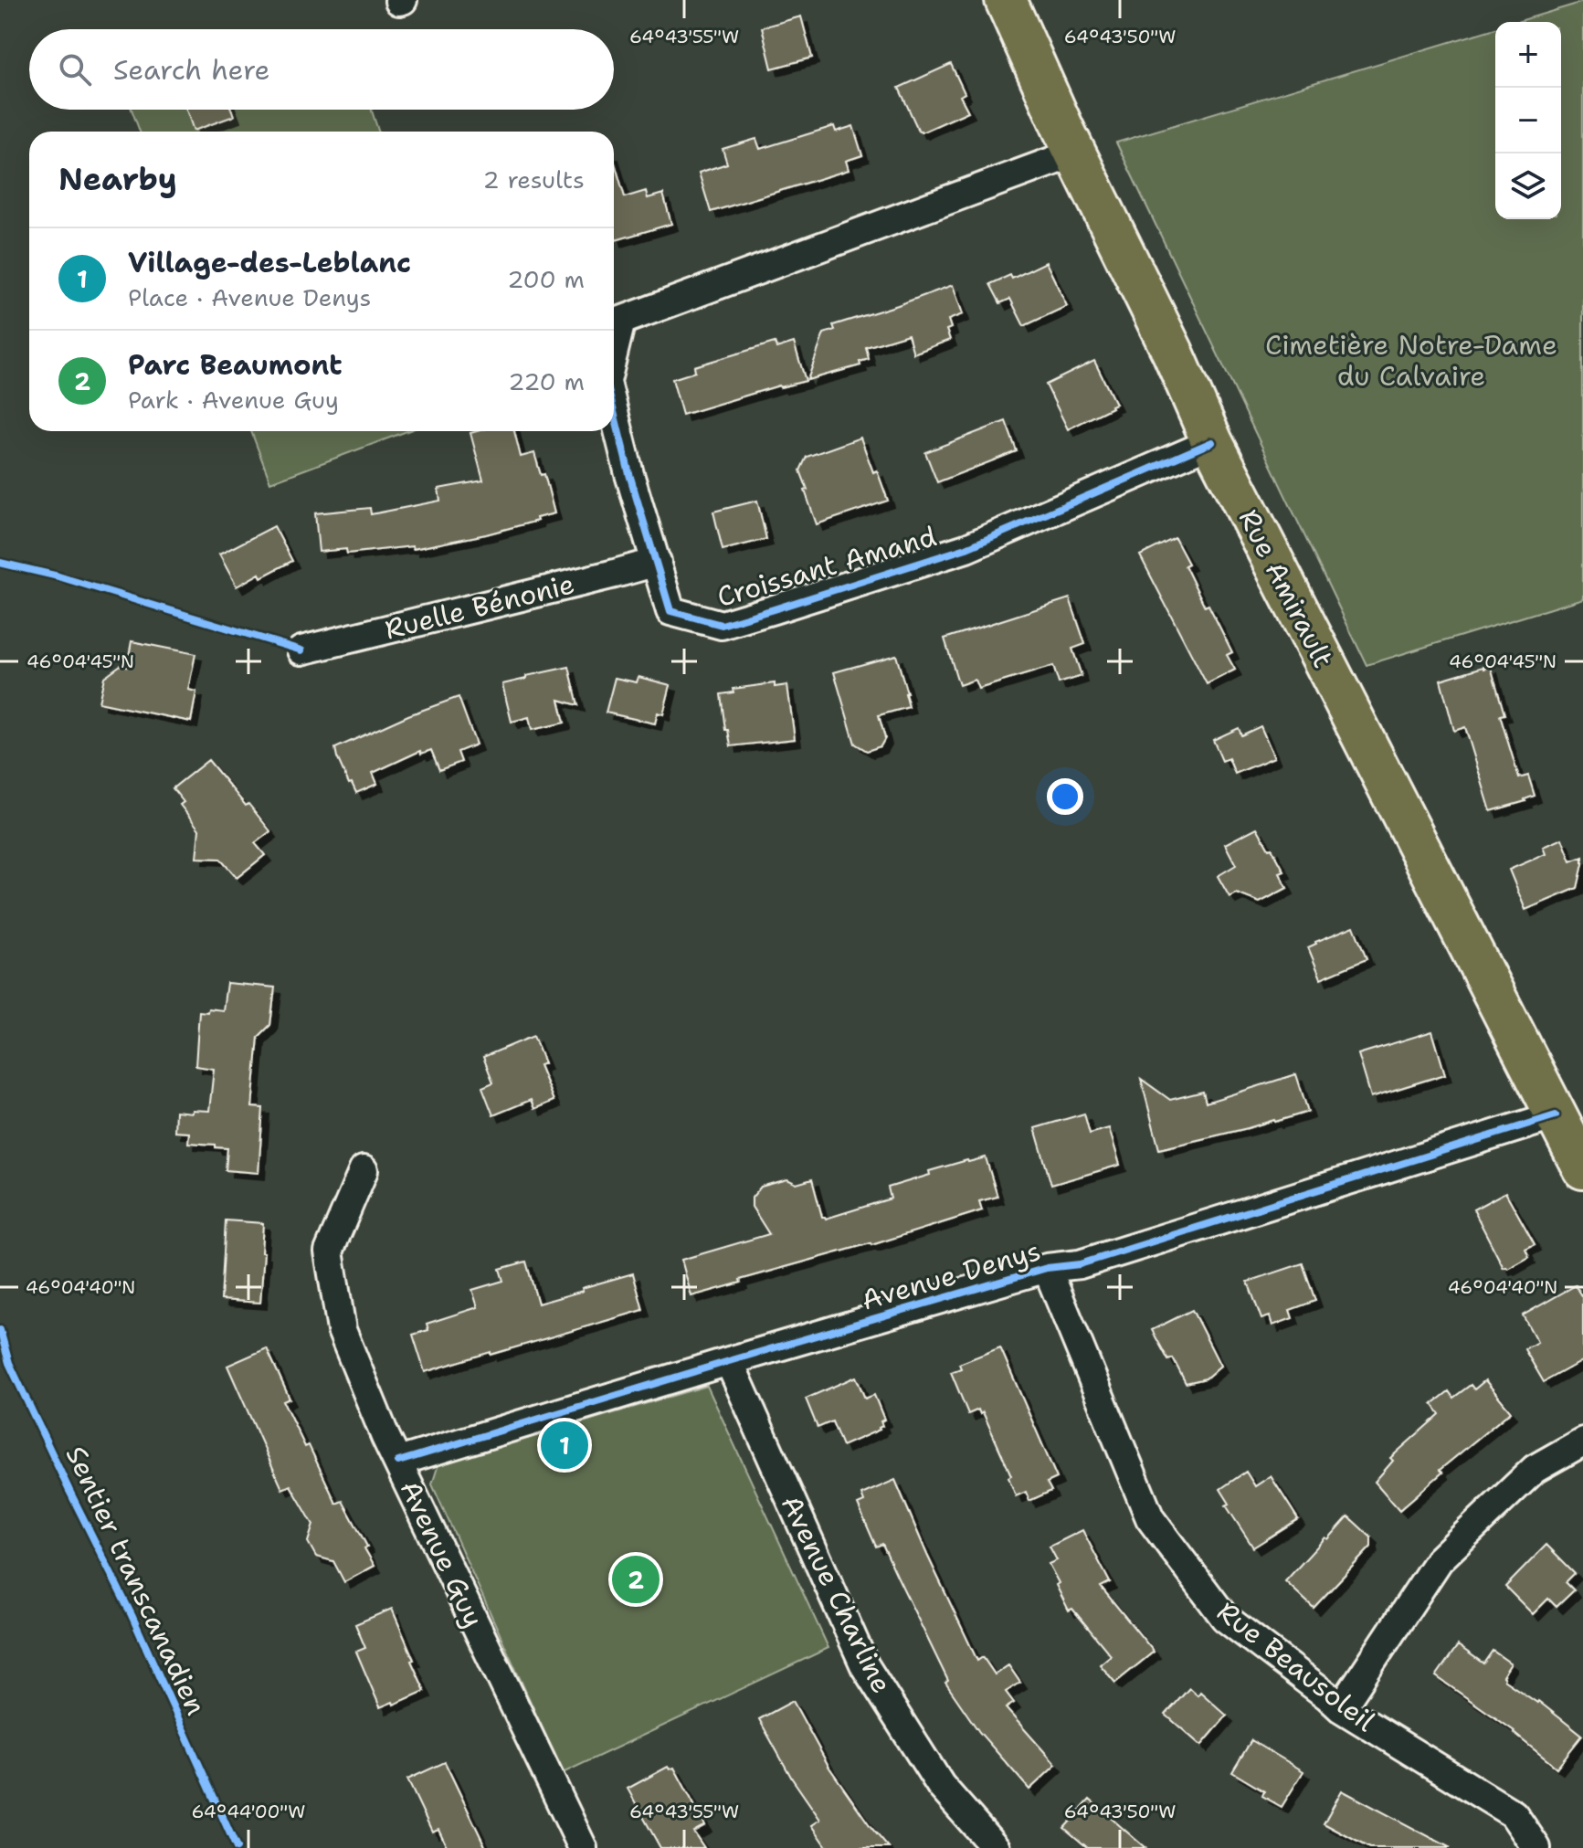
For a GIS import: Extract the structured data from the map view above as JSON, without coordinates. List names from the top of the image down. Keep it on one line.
{"streets":{"main road":["Rue Amirault"],"street":["Croissant Amand","Ruelle Bénonie","Avenue Denys","Avenue Guy","Avenue Charline","Rue Beausoleil"],"cycle path":["Sentier transcanadien"]},"crossings":[["Croissant Amand","Rue Amirault"],["Croissant Amand","Ruelle Bénonie"],["Rue Amirault","Avenue Denys"],["Avenue Denys","Avenue Guy"],["Avenue Denys","Avenue Charline"],["Avenue Denys","Rue Beausoleil"]],"parks":["Cimetière Notre-Dame du Calvaire"],"page":{"map_buttons":["+","−"],"search":"Search here","heading":["Nearby","2 results"],"list":[{"mark":"1","name":"Village-des-Leblanc","note":"Place · Avenue Denys","value":"200 m"},{"mark":"2","name":"Parc Beaumont","note":"Park · Avenue Guy","value":"220 m"}],"pins":["1","2"]},"coordinates":["64°43'55\"W","64°43'50\"W","46°04'45\"N","46°04'40\"N","64°44'00\"W"]}
